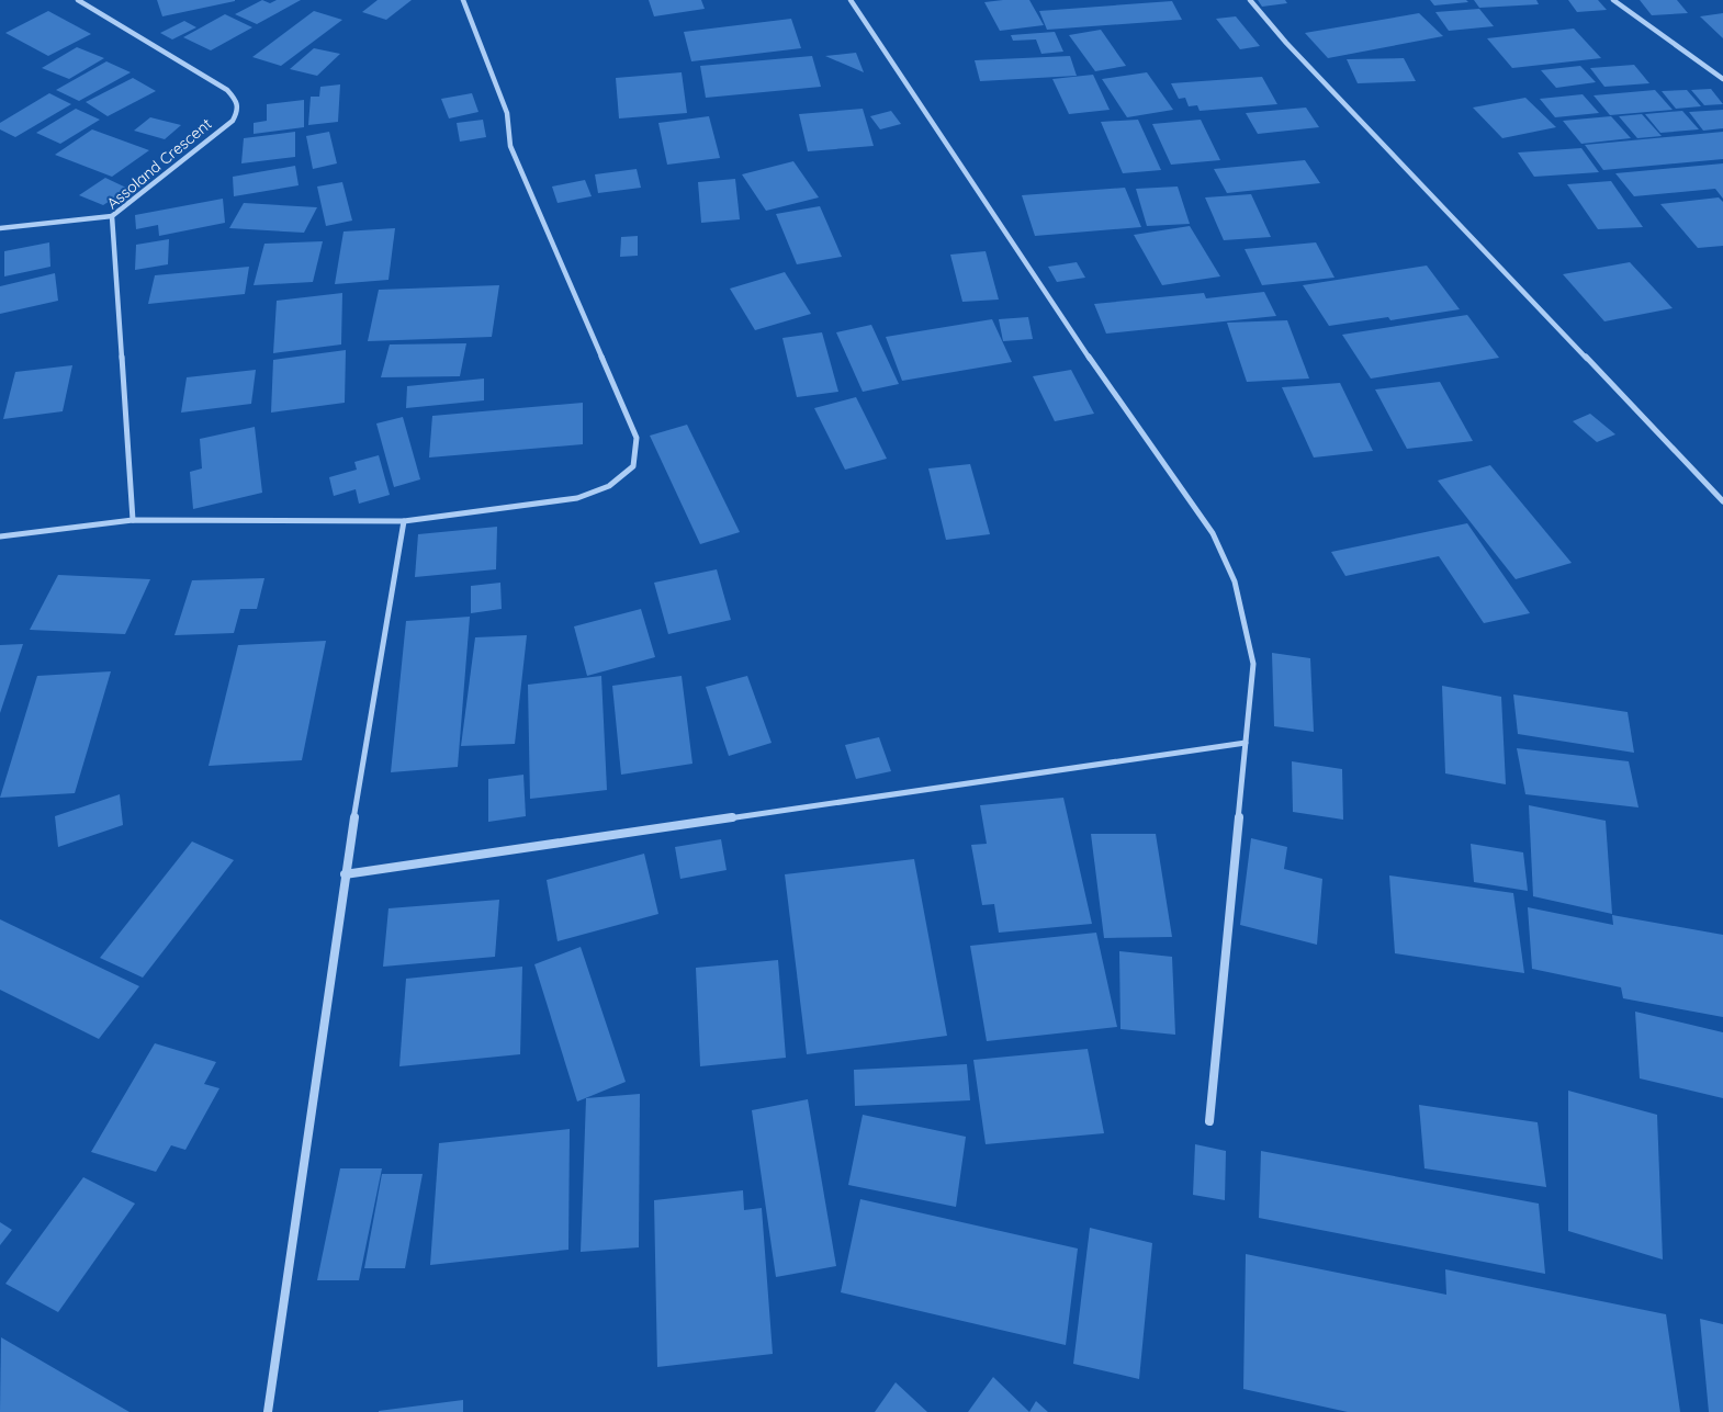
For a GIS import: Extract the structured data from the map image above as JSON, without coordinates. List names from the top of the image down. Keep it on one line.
{"streets":{"street":["Assoland Crescent"]}}
